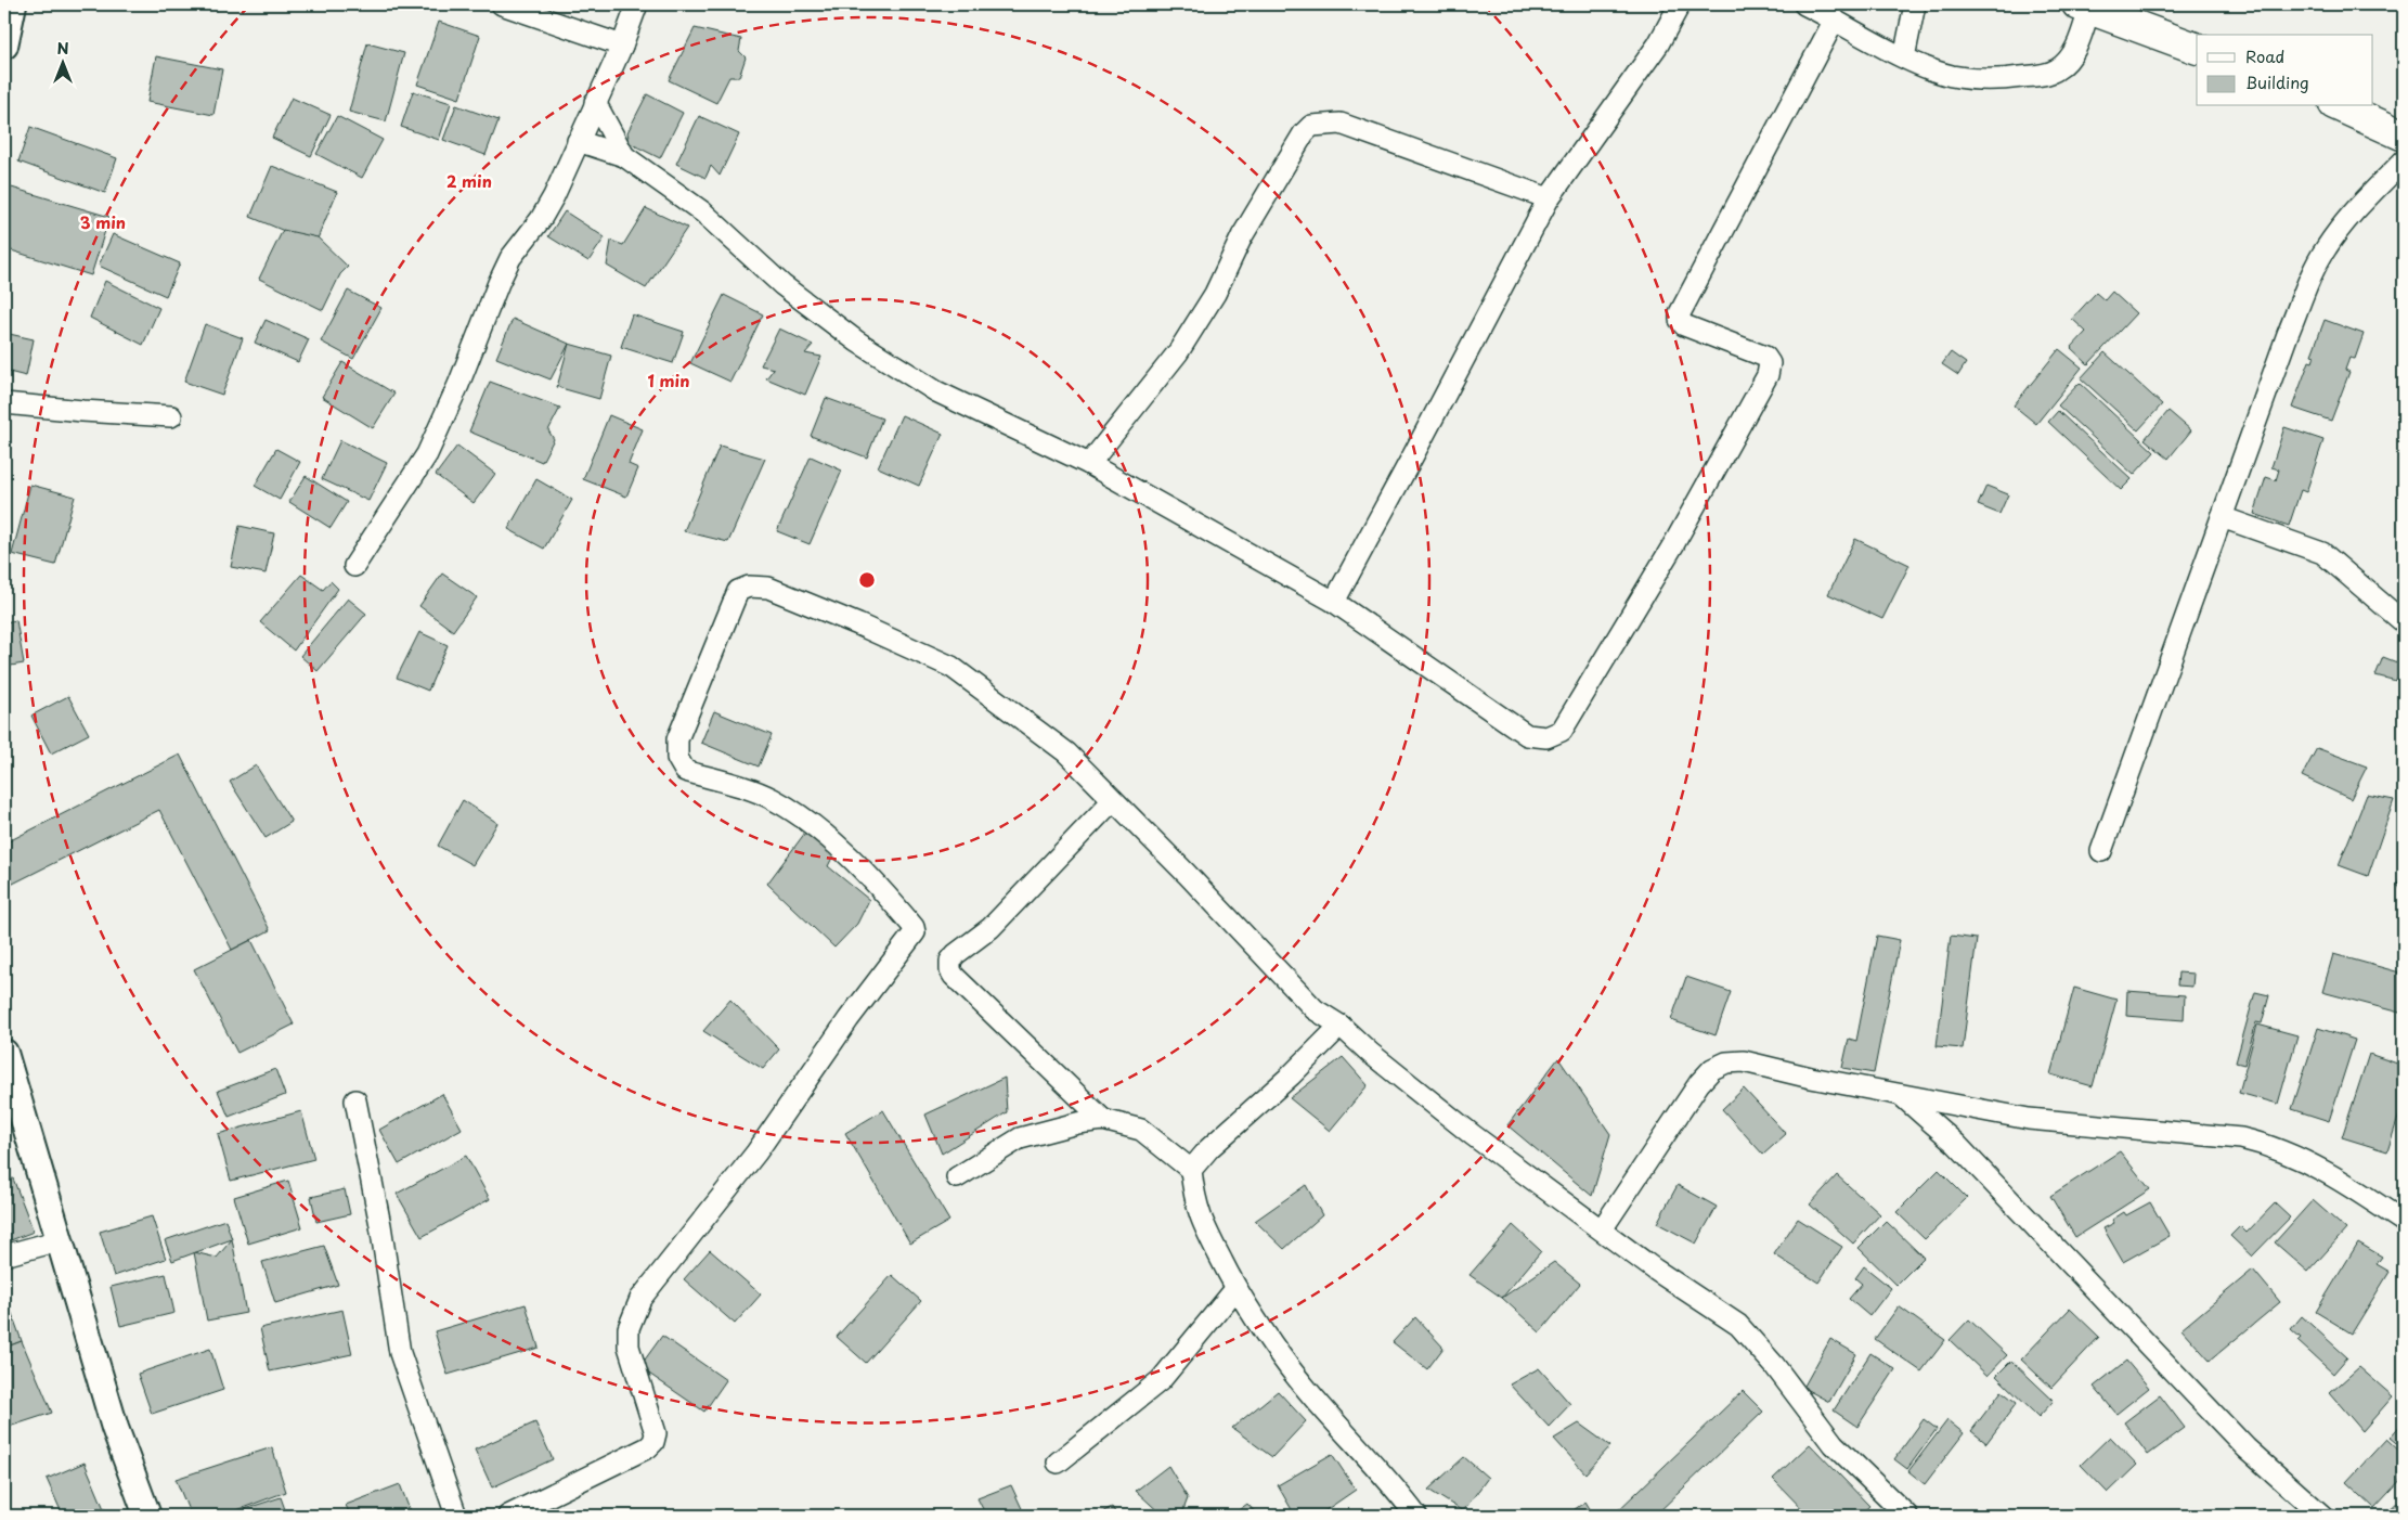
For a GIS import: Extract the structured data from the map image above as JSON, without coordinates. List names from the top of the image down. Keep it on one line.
{"legend":["Road","Building"],"north":"top","rings":["2 min","3 min","1 min"]}
